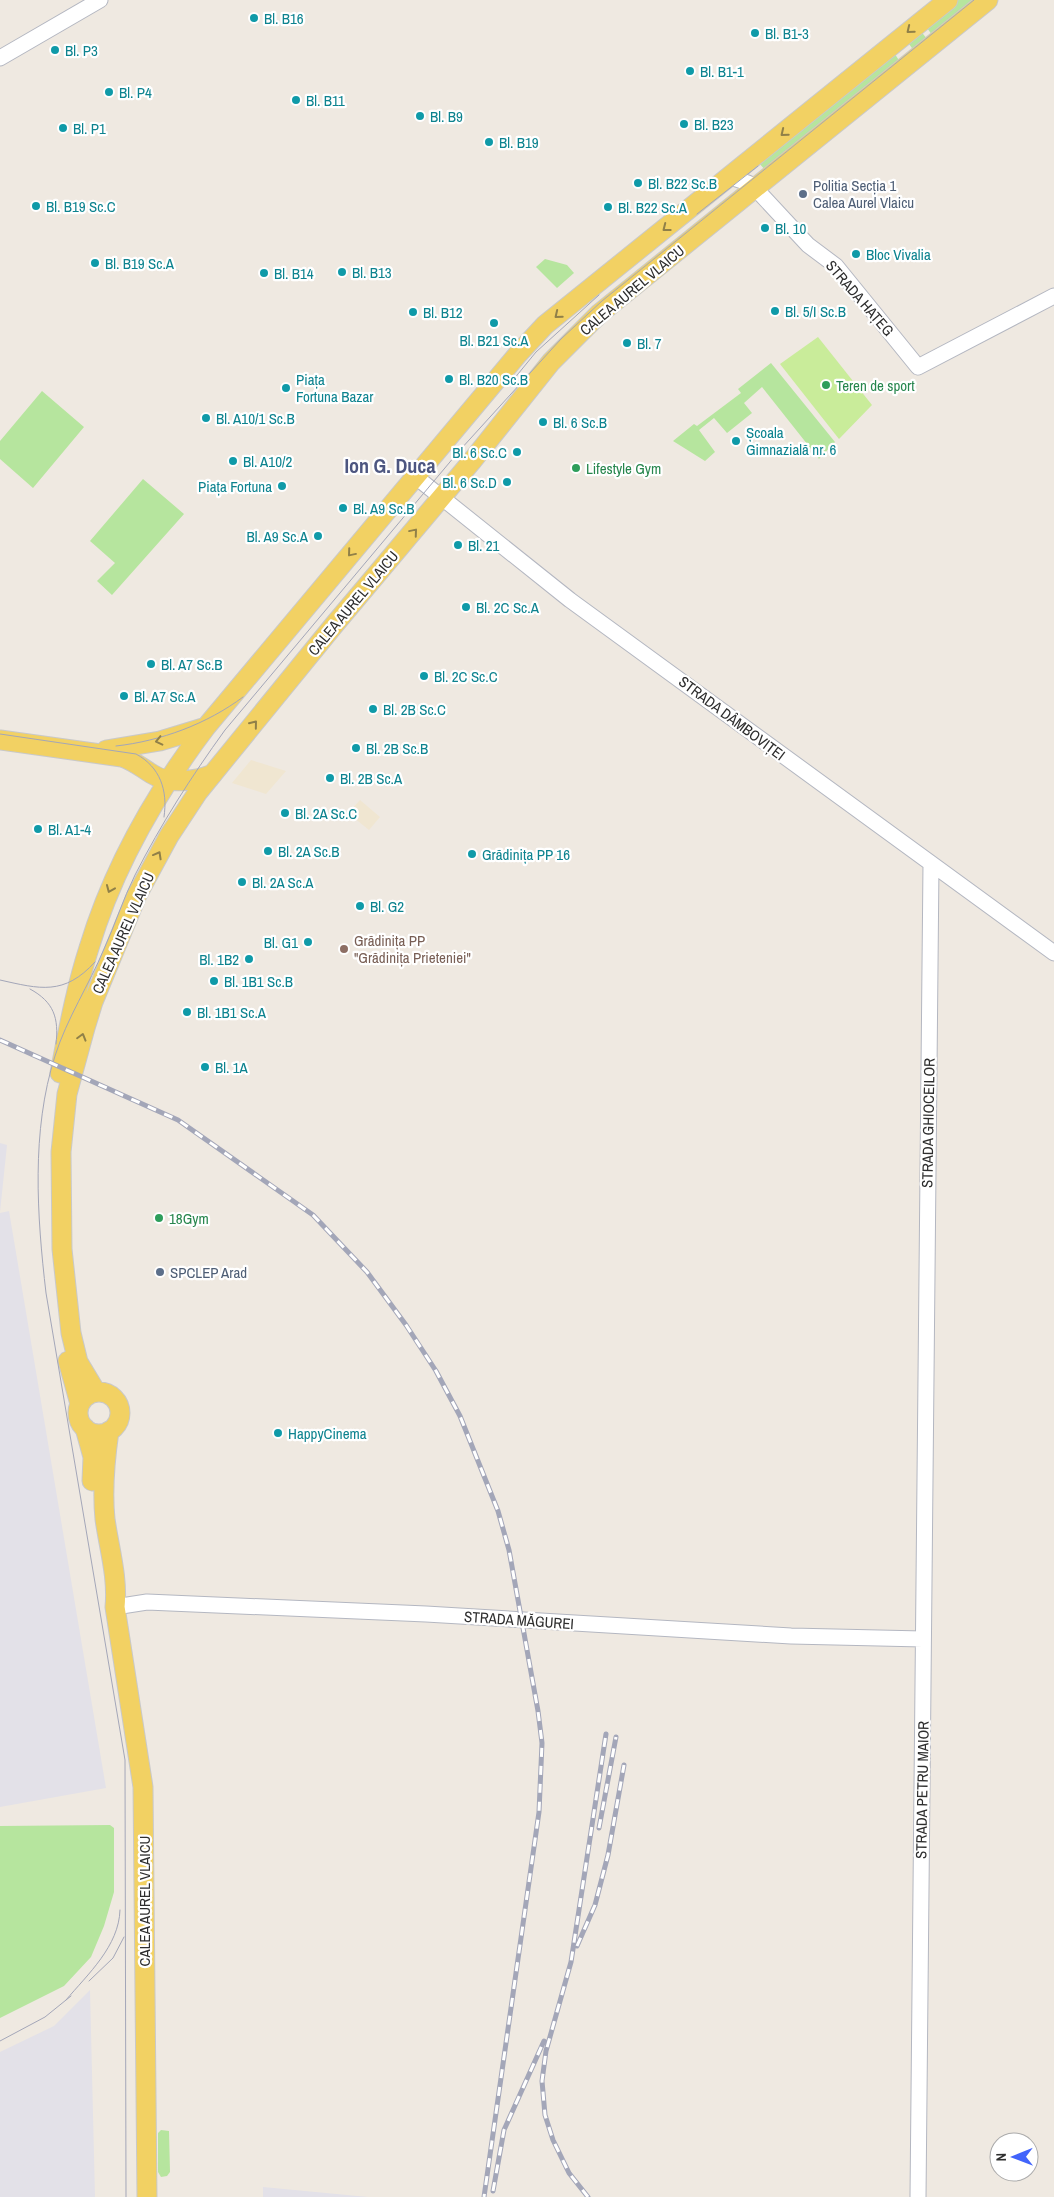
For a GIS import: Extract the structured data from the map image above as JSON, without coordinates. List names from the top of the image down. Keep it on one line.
{"streets":{"main road":["CALEA AUREL VLAICU"],"street":["STRADA HAȚEG","STRADA DÂMBOVIȚEI","STRADA GHIOCEILOR","STRADA MĂGUREI","STRADA PETRU MAIOR"]},"crossings":[["CALEA AUREL VLAICU","STRADA HAȚEG"],["CALEA AUREL VLAICU","STRADA DÂMBOVIȚEI"],["CALEA AUREL VLAICU","STRADA MĂGUREI"],["STRADA DÂMBOVIȚEI","STRADA GHIOCEILOR"],["STRADA GHIOCEILOR","STRADA PETRU MAIOR"],["STRADA MĂGUREI","STRADA PETRU MAIOR"]],"districts":["Ion G. Duca"],"places":["Bl. B16","Bl. B1-3","Bl. P3","Bl. B1-1","Bl. P4","Bl. B11","Bl. B9","Bl. B23","Bl. P1","Bl. B19","Bl. B22 Sc.B","Politia Secția 1 Calea Aurel Vlaicu","Bl. B19 Sc.C","Bl. B22 Sc.A","Bl. 10","Bloc Vivalia","Bl. B19 Sc.A","Bl. B13","Bl. B14","Bl. 5/I Sc.B","Bl. B12","Bl. B21 Sc.A","Bl. 7","Bl. B20 Sc.B","Teren de sport","Piața Fortuna Bazar","Bl. A10/1 Sc.B","Bl. 6 Sc.B","Școala Gimnazială nr. 6","Bl. 6 Sc.C","Bl. A10/2","Lifestyle Gym","Bl. 6 Sc.D","Piața Fortuna","Bl. A9 Sc.B","Bl. A9 Sc.A","Bl. 21","Bl. 2C Sc.A","Bl. A7 Sc.B","Bl. 2C Sc.C","Bl. A7 Sc.A","Bl. 2B Sc.C","Bl. 2B Sc.B","Bl. 2B Sc.A","Bl. 2A Sc.C","Bl. A1-4","Bl. 2A Sc.B","Grădinița PP 16","Bl. 2A Sc.A","Bl. G2","Bl. G1","Grădinița PP \"Grădinița Prieteniei\"","Bl. 1B2","Bl. 1B1 Sc.B","Bl. 1B1 Sc.A","Bl. 1A","18Gym","SPCLEP Arad","HappyCinema"],"north":"left"}
